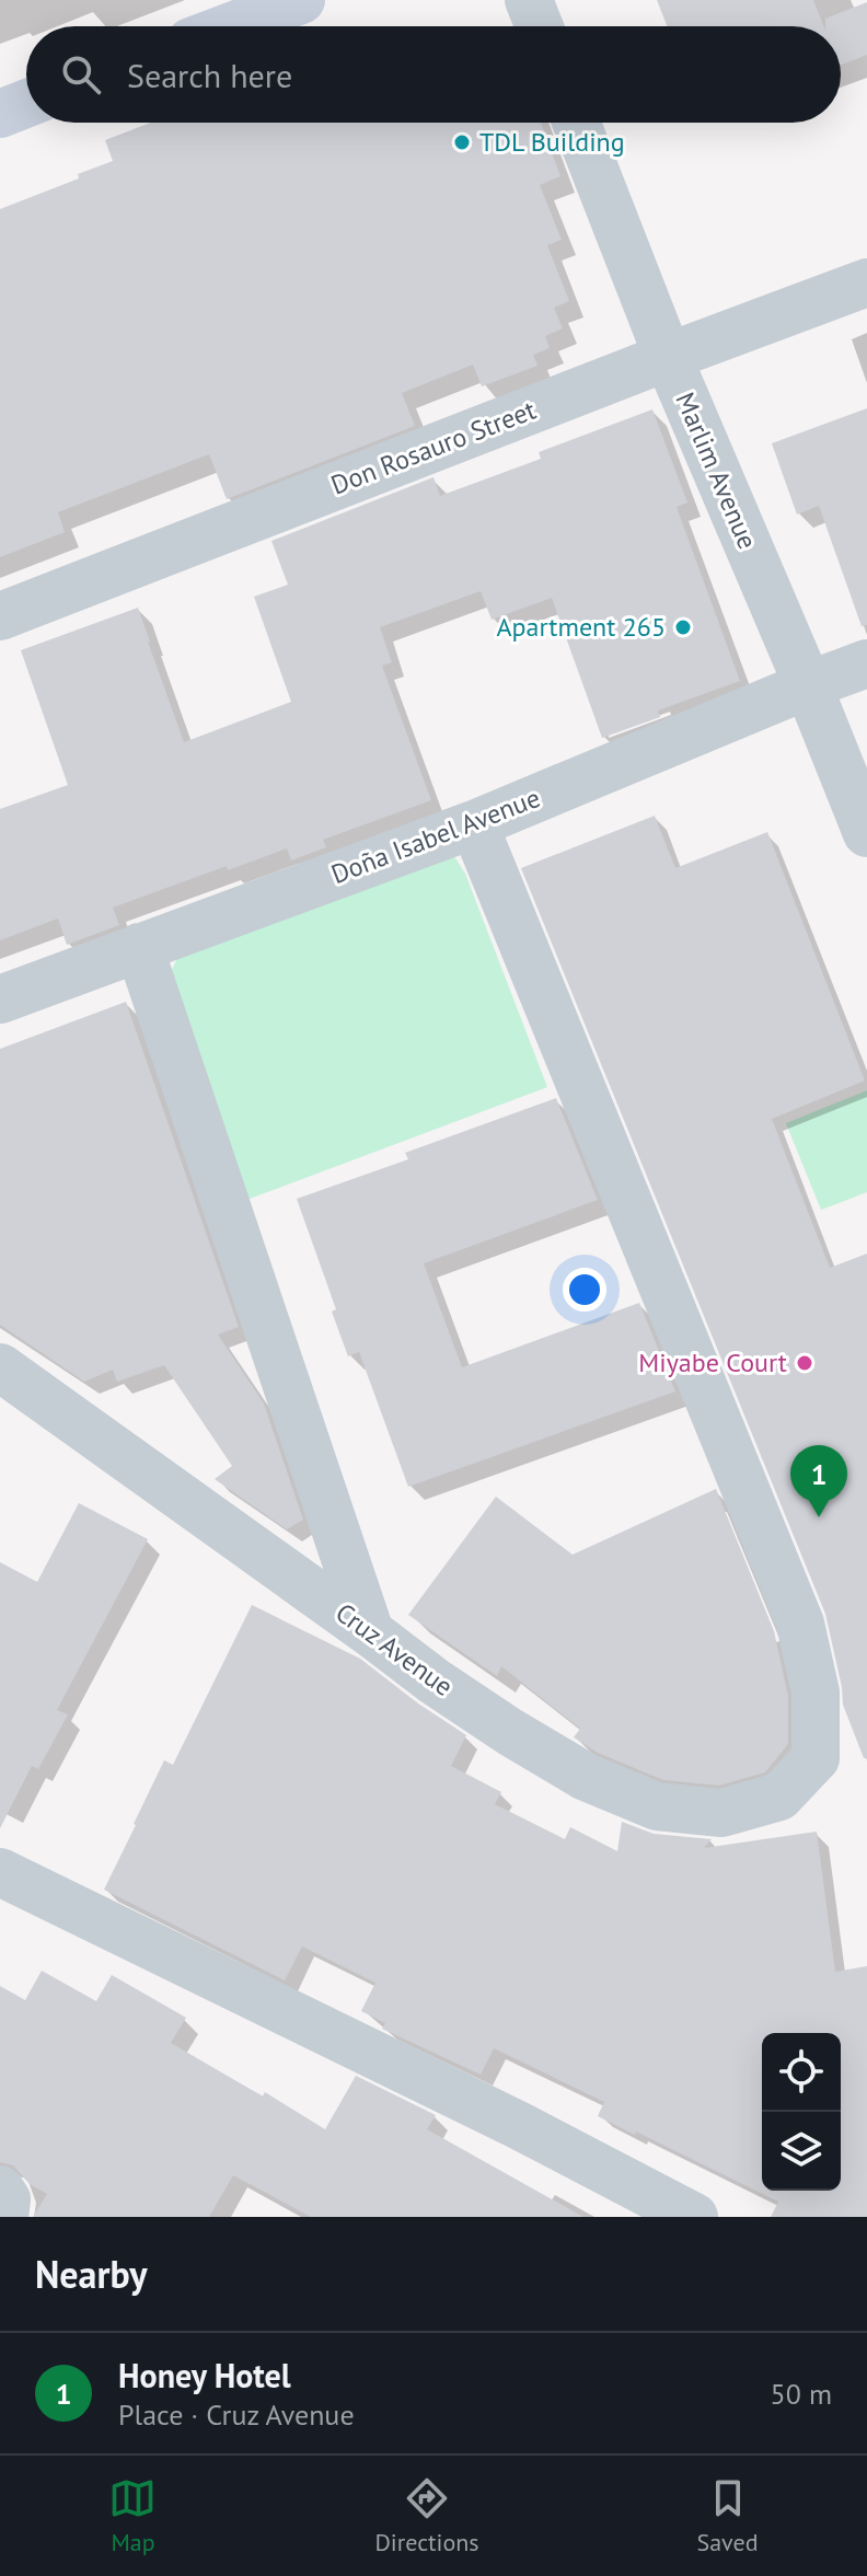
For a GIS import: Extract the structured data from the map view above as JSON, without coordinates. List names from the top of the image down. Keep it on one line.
{"streets":{"street":["Don Rosauro Street","Marlim Avenue","Doña Isabel Avenue","Cruz Avenue"]},"crossings":[["Don Rosauro Street","Marlim Avenue"],["Marlim Avenue","Doña Isabel Avenue"],["Doña Isabel Avenue","Cruz Avenue"]],"places":["TDL Building","Apartment 265","Miyabe Court"],"page":{"search":"Search here","pins":"1","heading":"Nearby","list":[{"mark":"1","name":"Honey Hotel","note":"Place · Cruz Avenue","value":"50 m"}],"nav":["Map","Directions","Saved"]}}
